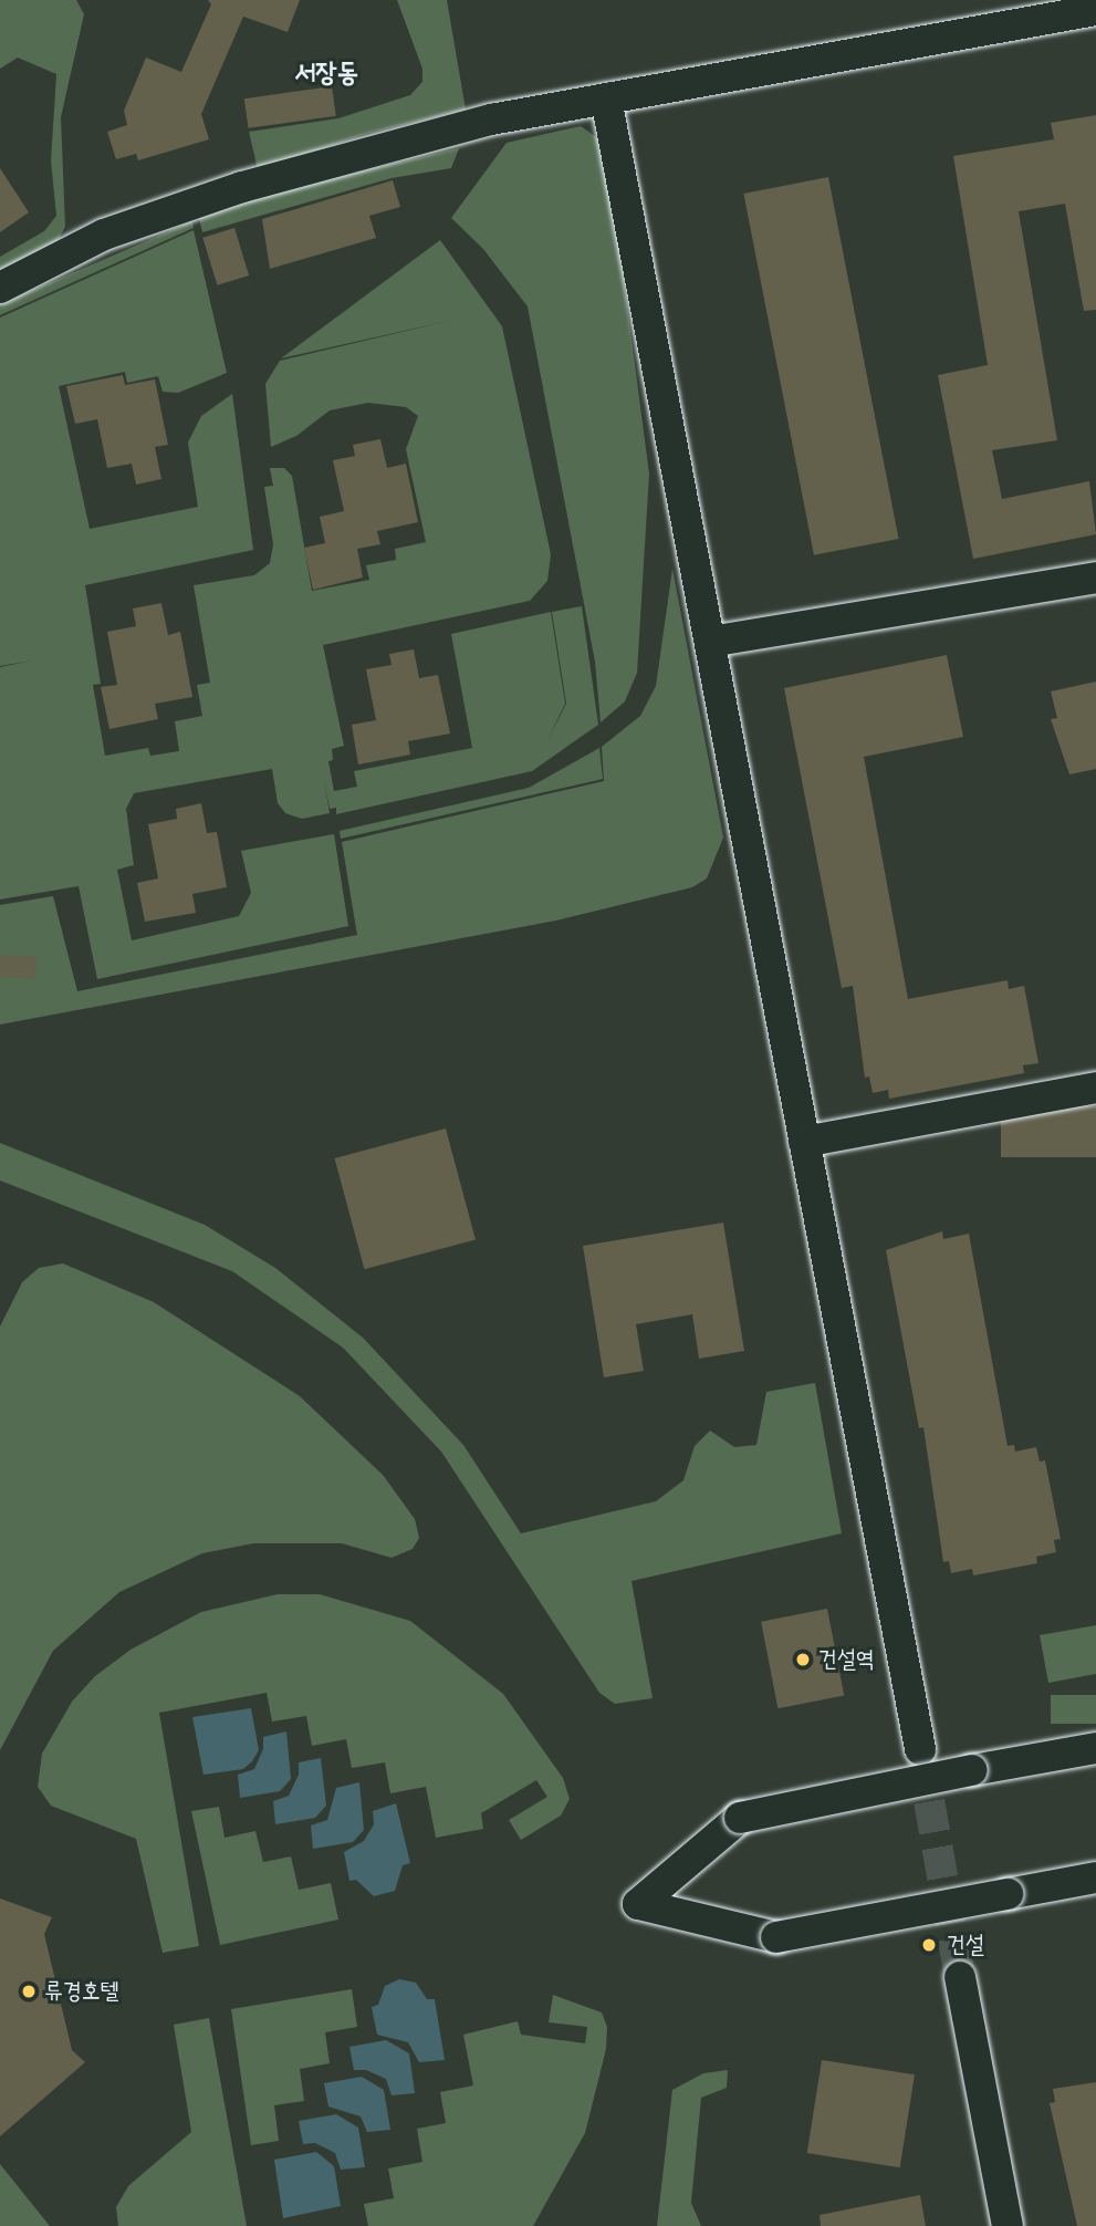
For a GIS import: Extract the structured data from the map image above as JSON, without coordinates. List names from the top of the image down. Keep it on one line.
{"districts":["서장동"],"places":["건설역","건설","류경호텔"]}
